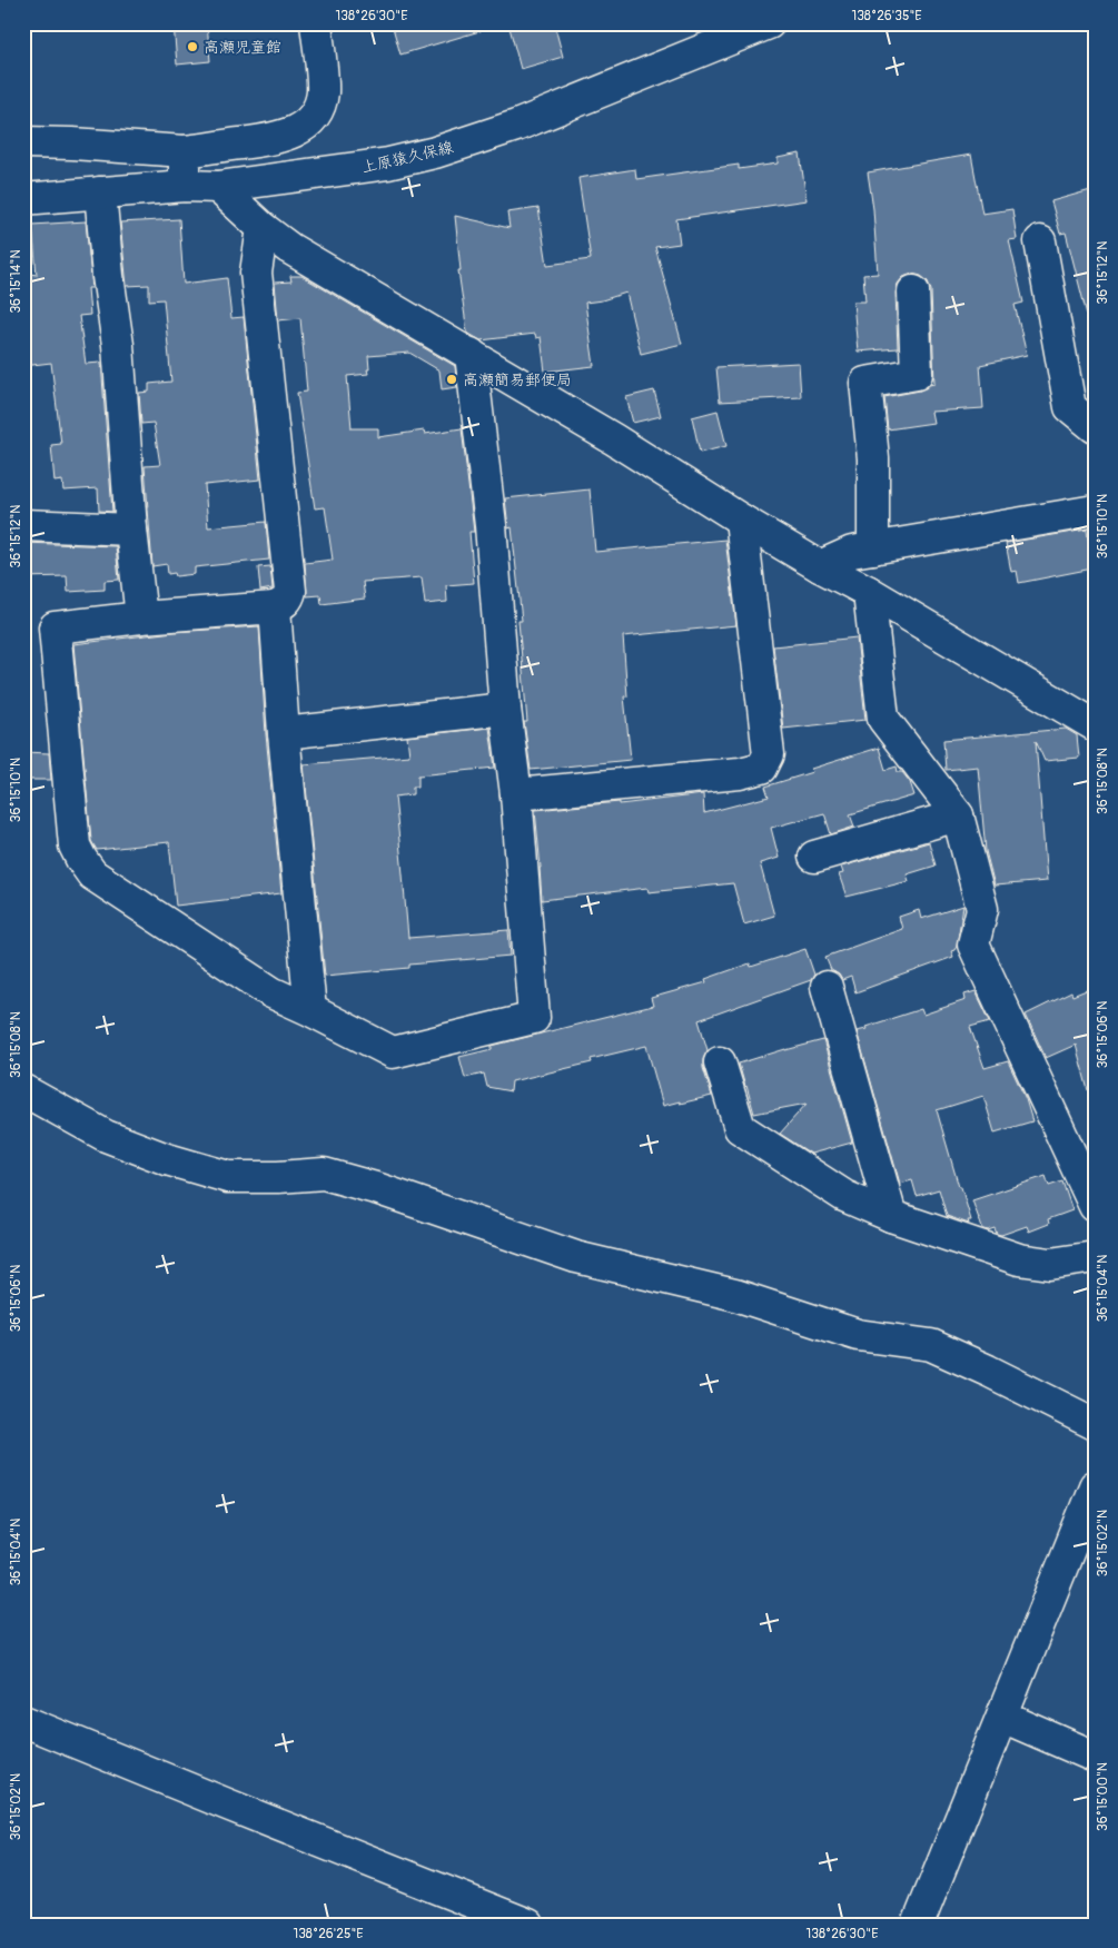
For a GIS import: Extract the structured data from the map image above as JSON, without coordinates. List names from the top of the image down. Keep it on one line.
{"streets":{"street":["上原猿久保線"]},"places":["高瀬児童館","高瀬簡易郵便局"],"coordinates":["138°26'30\"E","138°26'35\"E","36°15'12\"N","36°15'14\"N","36°15'10\"N","36°15'08\"N","36°15'06\"N","36°15'04\"N","36°15'02\"N","36°15'00\"N","138°26'25\"E"]}
